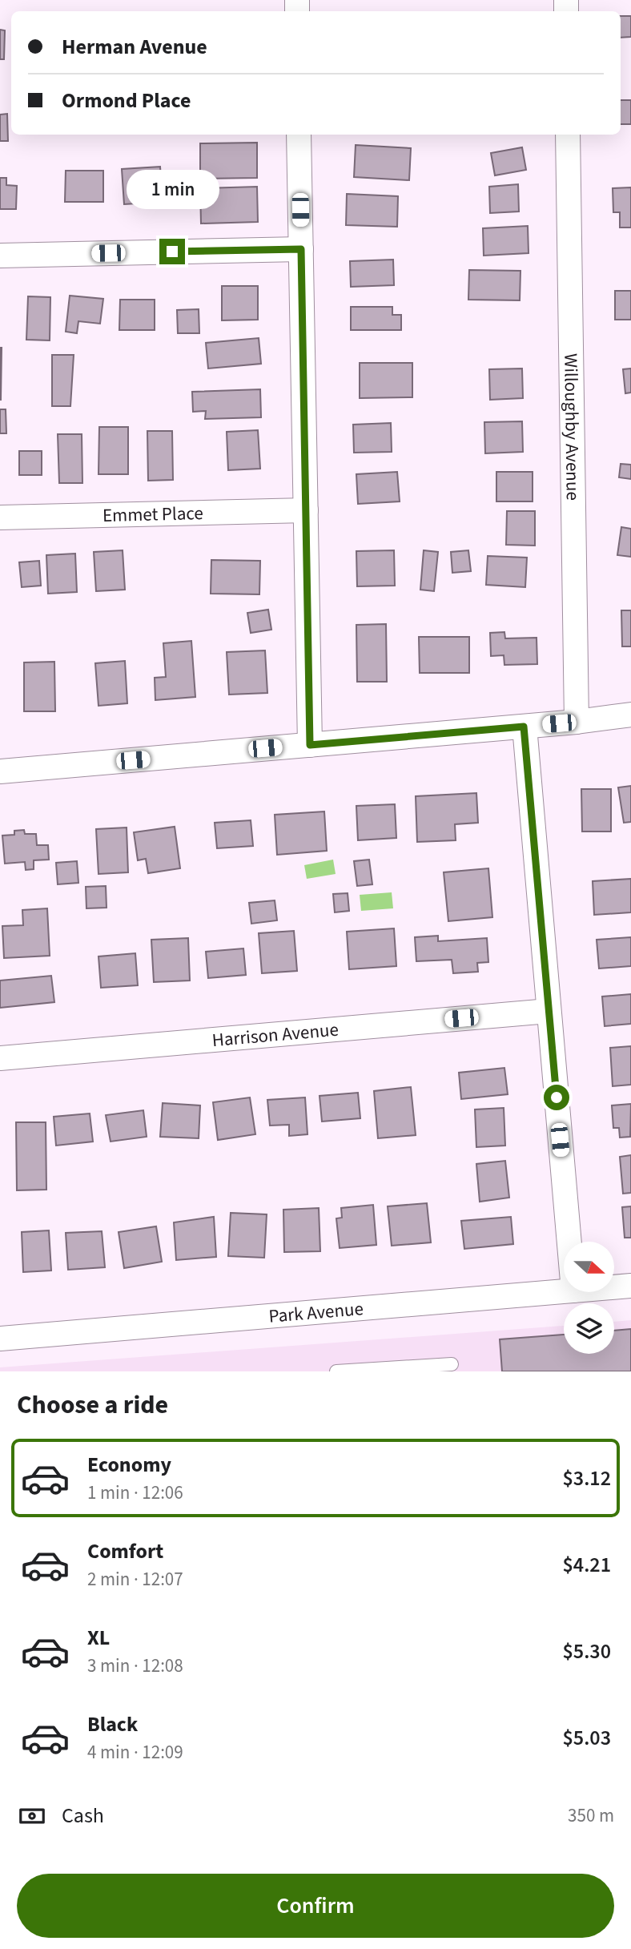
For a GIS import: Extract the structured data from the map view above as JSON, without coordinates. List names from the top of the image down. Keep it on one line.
{"streets":{"street":["Willoughby Avenue","Emmet Place","Harrison Avenue","Park Avenue"]},"north":"right","page":{"banner":["Herman Avenue","Ormond Place"],"bubble":"1 min","heading":"Choose a ride","list":[{"name":"Economy","note":"1 min · 12:06","value":"$3.12"},{"name":"Comfort","note":"2 min · 12:07","value":"$4.21"},{"name":"XL","note":"3 min · 12:08","value":"$5.30"},{"name":"Black","note":"4 min · 12:09","value":"$5.03"}],"pay":["Cash","350 m"],"buttons":"Confirm"}}
